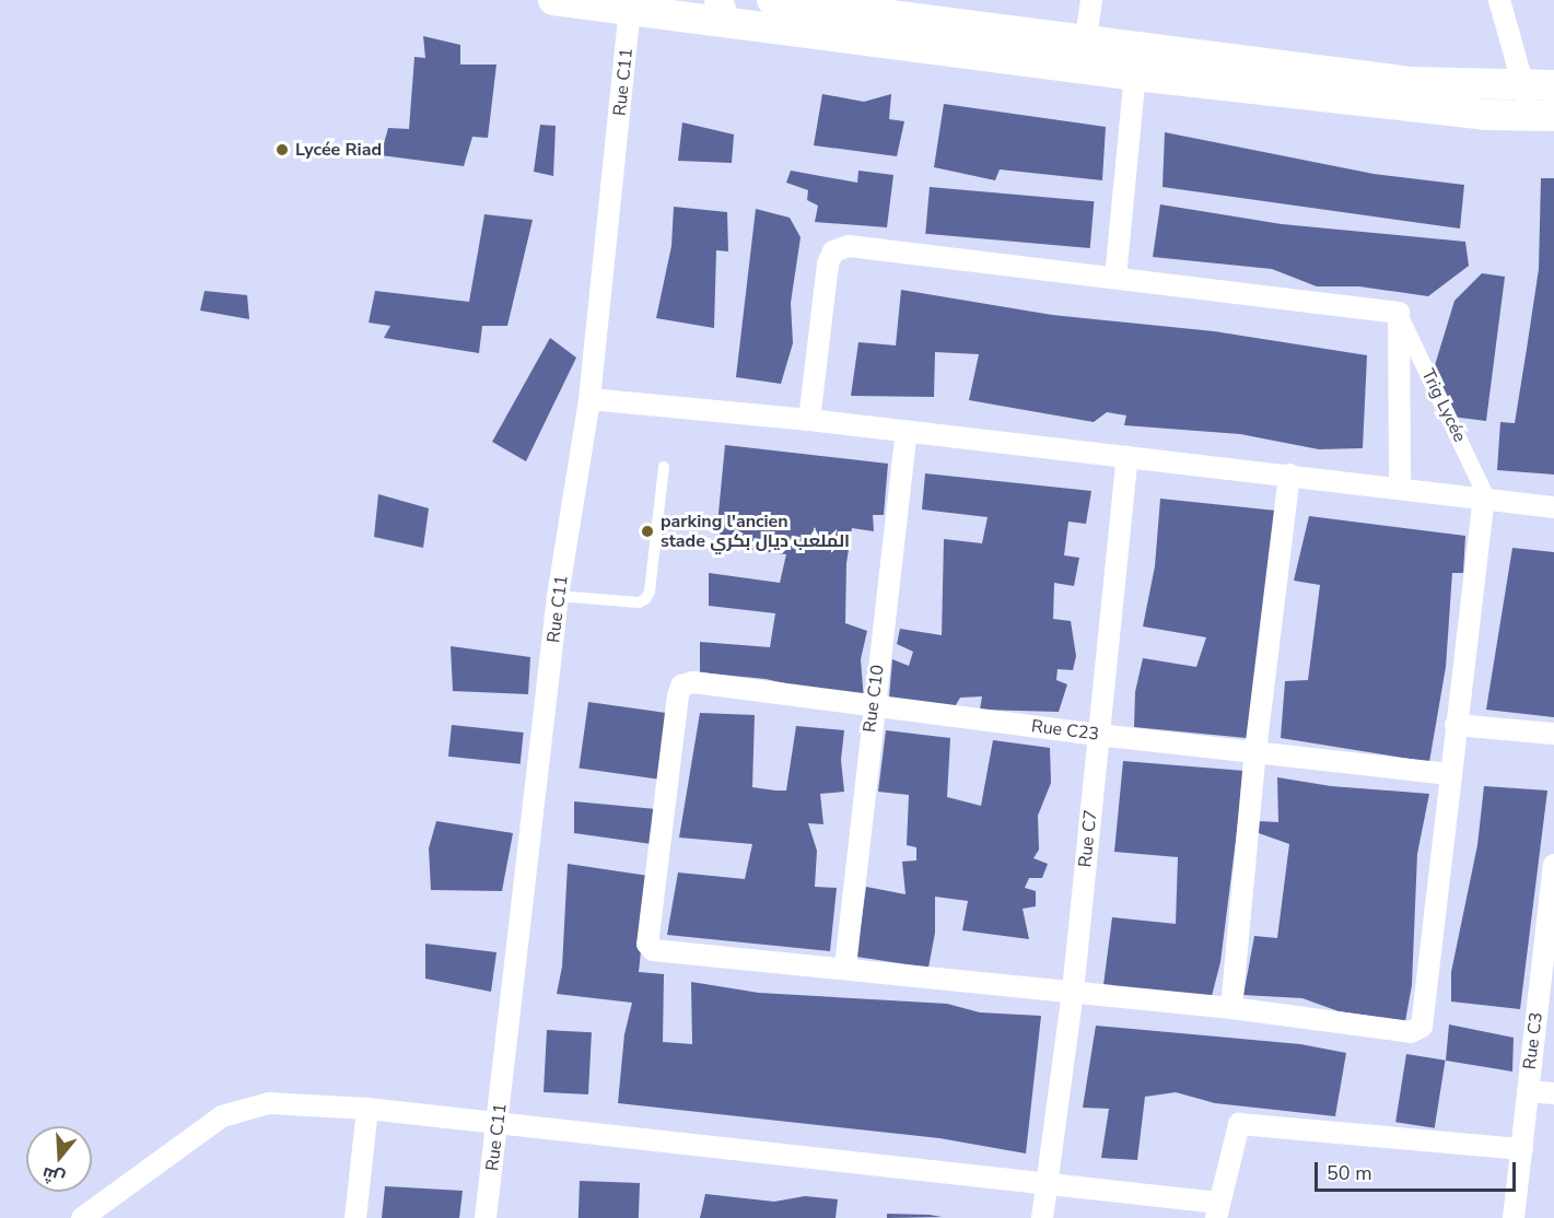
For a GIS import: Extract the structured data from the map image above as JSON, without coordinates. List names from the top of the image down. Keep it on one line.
{"streets":{"street":["Rue C11","Trig Lycée","Rue C10","Rue C23","Rue C7","Rue C3"]},"crossings":[["Rue C10","Rue C23"],["Rue C23","Rue C7"]],"places":["Lycée Riad","parking l'ancien stade الملعب ديال بكري"],"scale_bar":"50 m","north":"bottom"}
